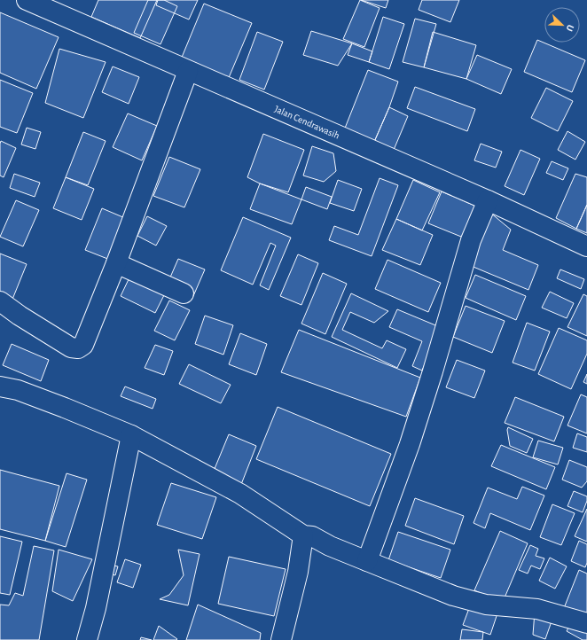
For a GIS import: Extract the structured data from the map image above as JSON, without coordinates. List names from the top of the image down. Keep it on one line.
{"streets":{"street":["Jalan Cendrawasih"]},"north":"bottom right"}
